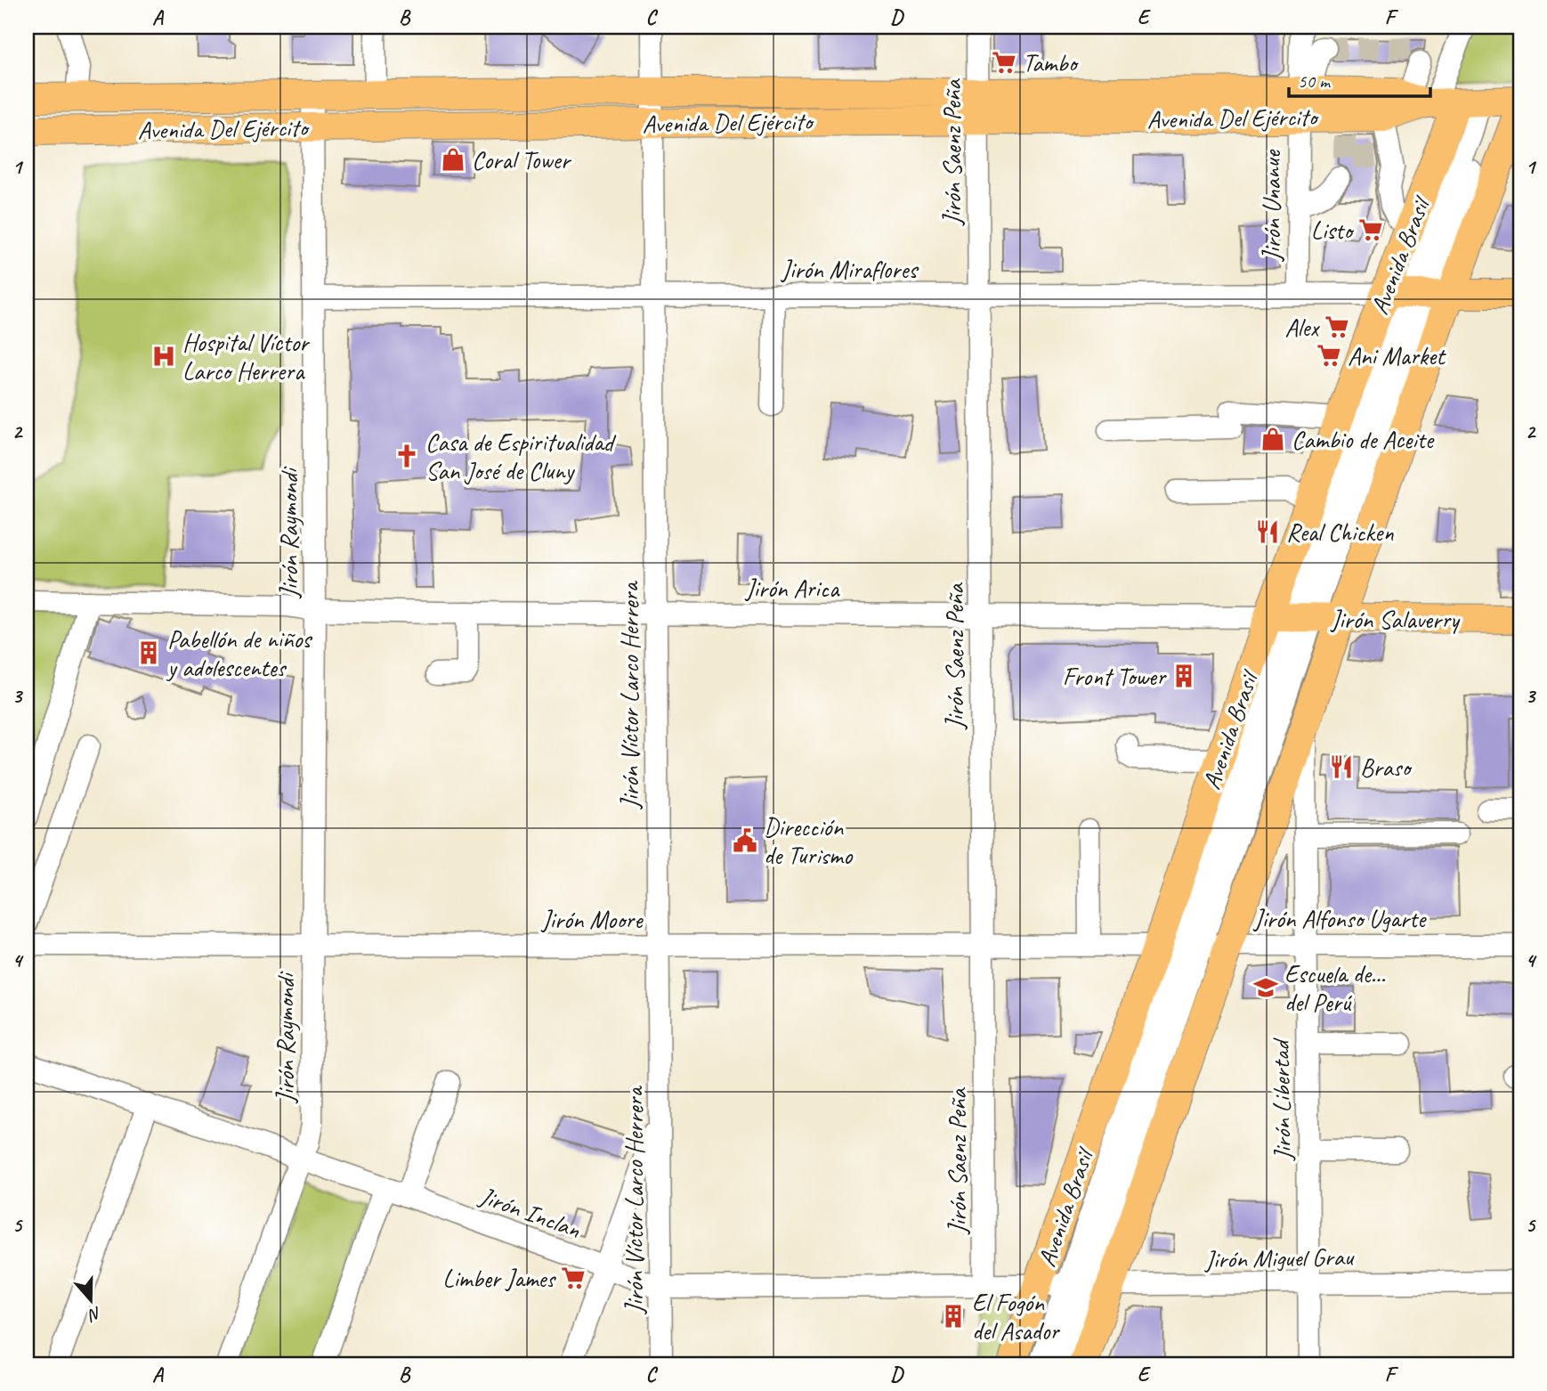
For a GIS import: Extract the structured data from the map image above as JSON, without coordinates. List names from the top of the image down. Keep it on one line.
{"streets":{"main road":["Avenida Del Ejército","Avenida Brasil","Jirón Salaverry"],"street":["Jirón Saenz Peña","Jirón Unanue","Jirón Miraflores","Jirón Raymondi","Jirón Arica","Jirón Víctor Larco Herrera","Jirón Alfonso Ugarte","Jirón Moore","Jirón Libertad","Jirón Inclan","Jirón Miguel Grau"]},"crossings":[["Avenida Del Ejército","Jirón Saenz Peña"],["Avenida Del Ejército","Jirón Unanue"],["Avenida Del Ejército","Avenida Brasil"],["Avenida Del Ejército","Jirón Raymondi"],["Avenida Del Ejército","Jirón Víctor Larco Herrera"],["Jirón Saenz Peña","Jirón Miraflores"],["Jirón Saenz Peña","Jirón Arica"],["Jirón Saenz Peña","Jirón Moore"],["Jirón Saenz Peña","Jirón Inclan"],["Jirón Unanue","Jirón Miraflores"],["Avenida Brasil","Jirón Miraflores"],["Avenida Brasil","Jirón Arica"],["Avenida Brasil","Jirón Salaverry"],["Avenida Brasil","Jirón Alfonso Ugarte"],["Avenida Brasil","Jirón Moore"],["Avenida Brasil","Jirón Libertad"],["Avenida Brasil","Jirón Inclan"],["Avenida Brasil","Jirón Miguel Grau"],["Jirón Miraflores","Jirón Raymondi"],["Jirón Miraflores","Jirón Víctor Larco Herrera"],["Jirón Raymondi","Jirón Arica"],["Jirón Raymondi","Jirón Moore"],["Jirón Raymondi","Jirón Inclan"],["Jirón Arica","Jirón Salaverry"],["Jirón Arica","Jirón Víctor Larco Herrera"],["Jirón Víctor Larco Herrera","Jirón Moore"],["Jirón Víctor Larco Herrera","Jirón Inclan"],["Jirón Alfonso Ugarte","Jirón Moore"],["Jirón Alfonso Ugarte","Jirón Libertad"],["Jirón Libertad","Jirón Miguel Grau"],["Jirón Inclan","Jirón Miguel Grau"]],"places":{"supermarket":["Tambo","Listo","Alex","Ani Market","Limber James"],"shop":["Coral Tower","Cambio de Aceite"],"hospital":["Hospital Víctor Larco Herrera"],"church":["Casa de Espiritualidad San José de Cluny"],"restaurant":["Real Chicken","Braso"],"building":["Pabellón de niños y adolescentes","Front Tower","El Fogón del Asador"],"public building":["Dirección de Turismo"],"school or university":["Escuela de... del Perú"]},"scale_bar":"50 m","north":"bottom","grid":{"columns":["A","B","C","D","E","F"],"rows":["1","2","3","4","5"]}}
